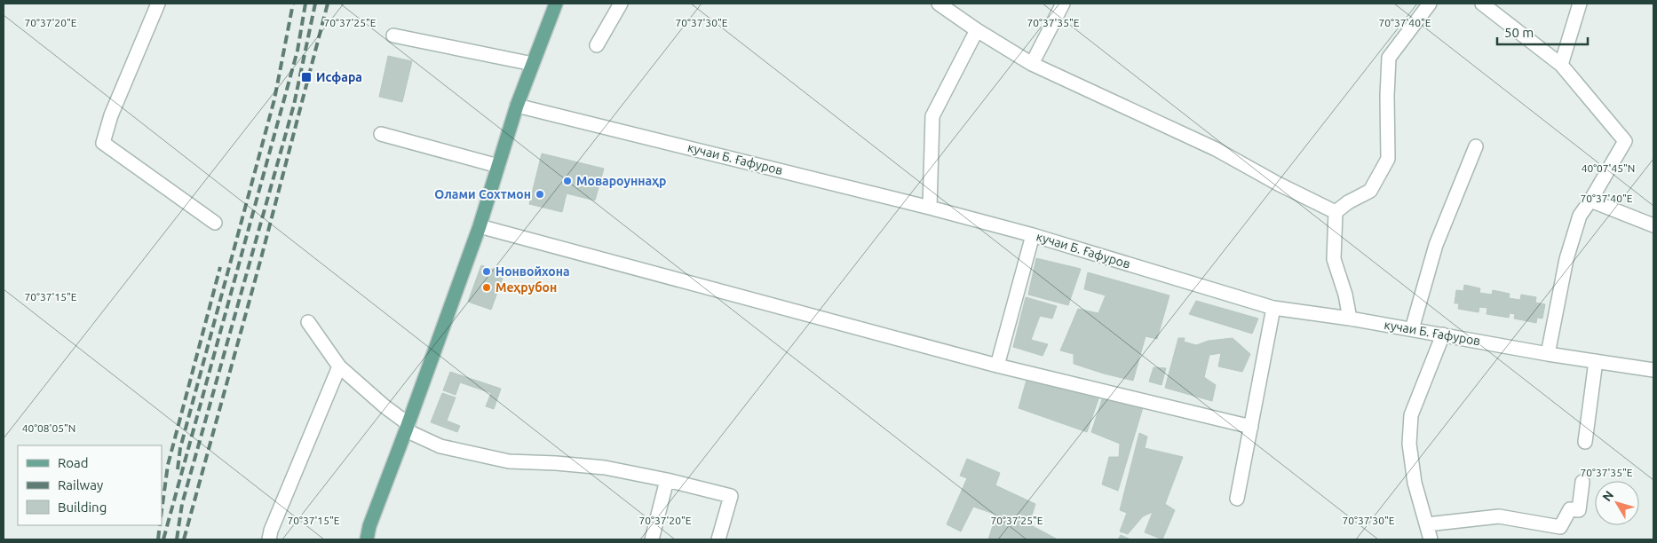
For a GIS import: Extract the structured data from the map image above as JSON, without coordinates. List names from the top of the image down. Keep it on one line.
{"streets":{"street":["кучаи Б. Ғафуров"]},"places":{"transit":["Исфара"],"other":["Мовароуннаҳр","Олами Сохтмон","Нонвойхона","Меҳрубон"]},"legend":["Road","Railway","Building"],"scale_bar":"50 m","north":"top left","coordinates":["70°37'25\"E","70°37'35\"E","70°37'30\"E","70°37'40\"E","70°37'20\"E","40°07'45\"N","70°37'15\"E","40°08'05\"N"]}
